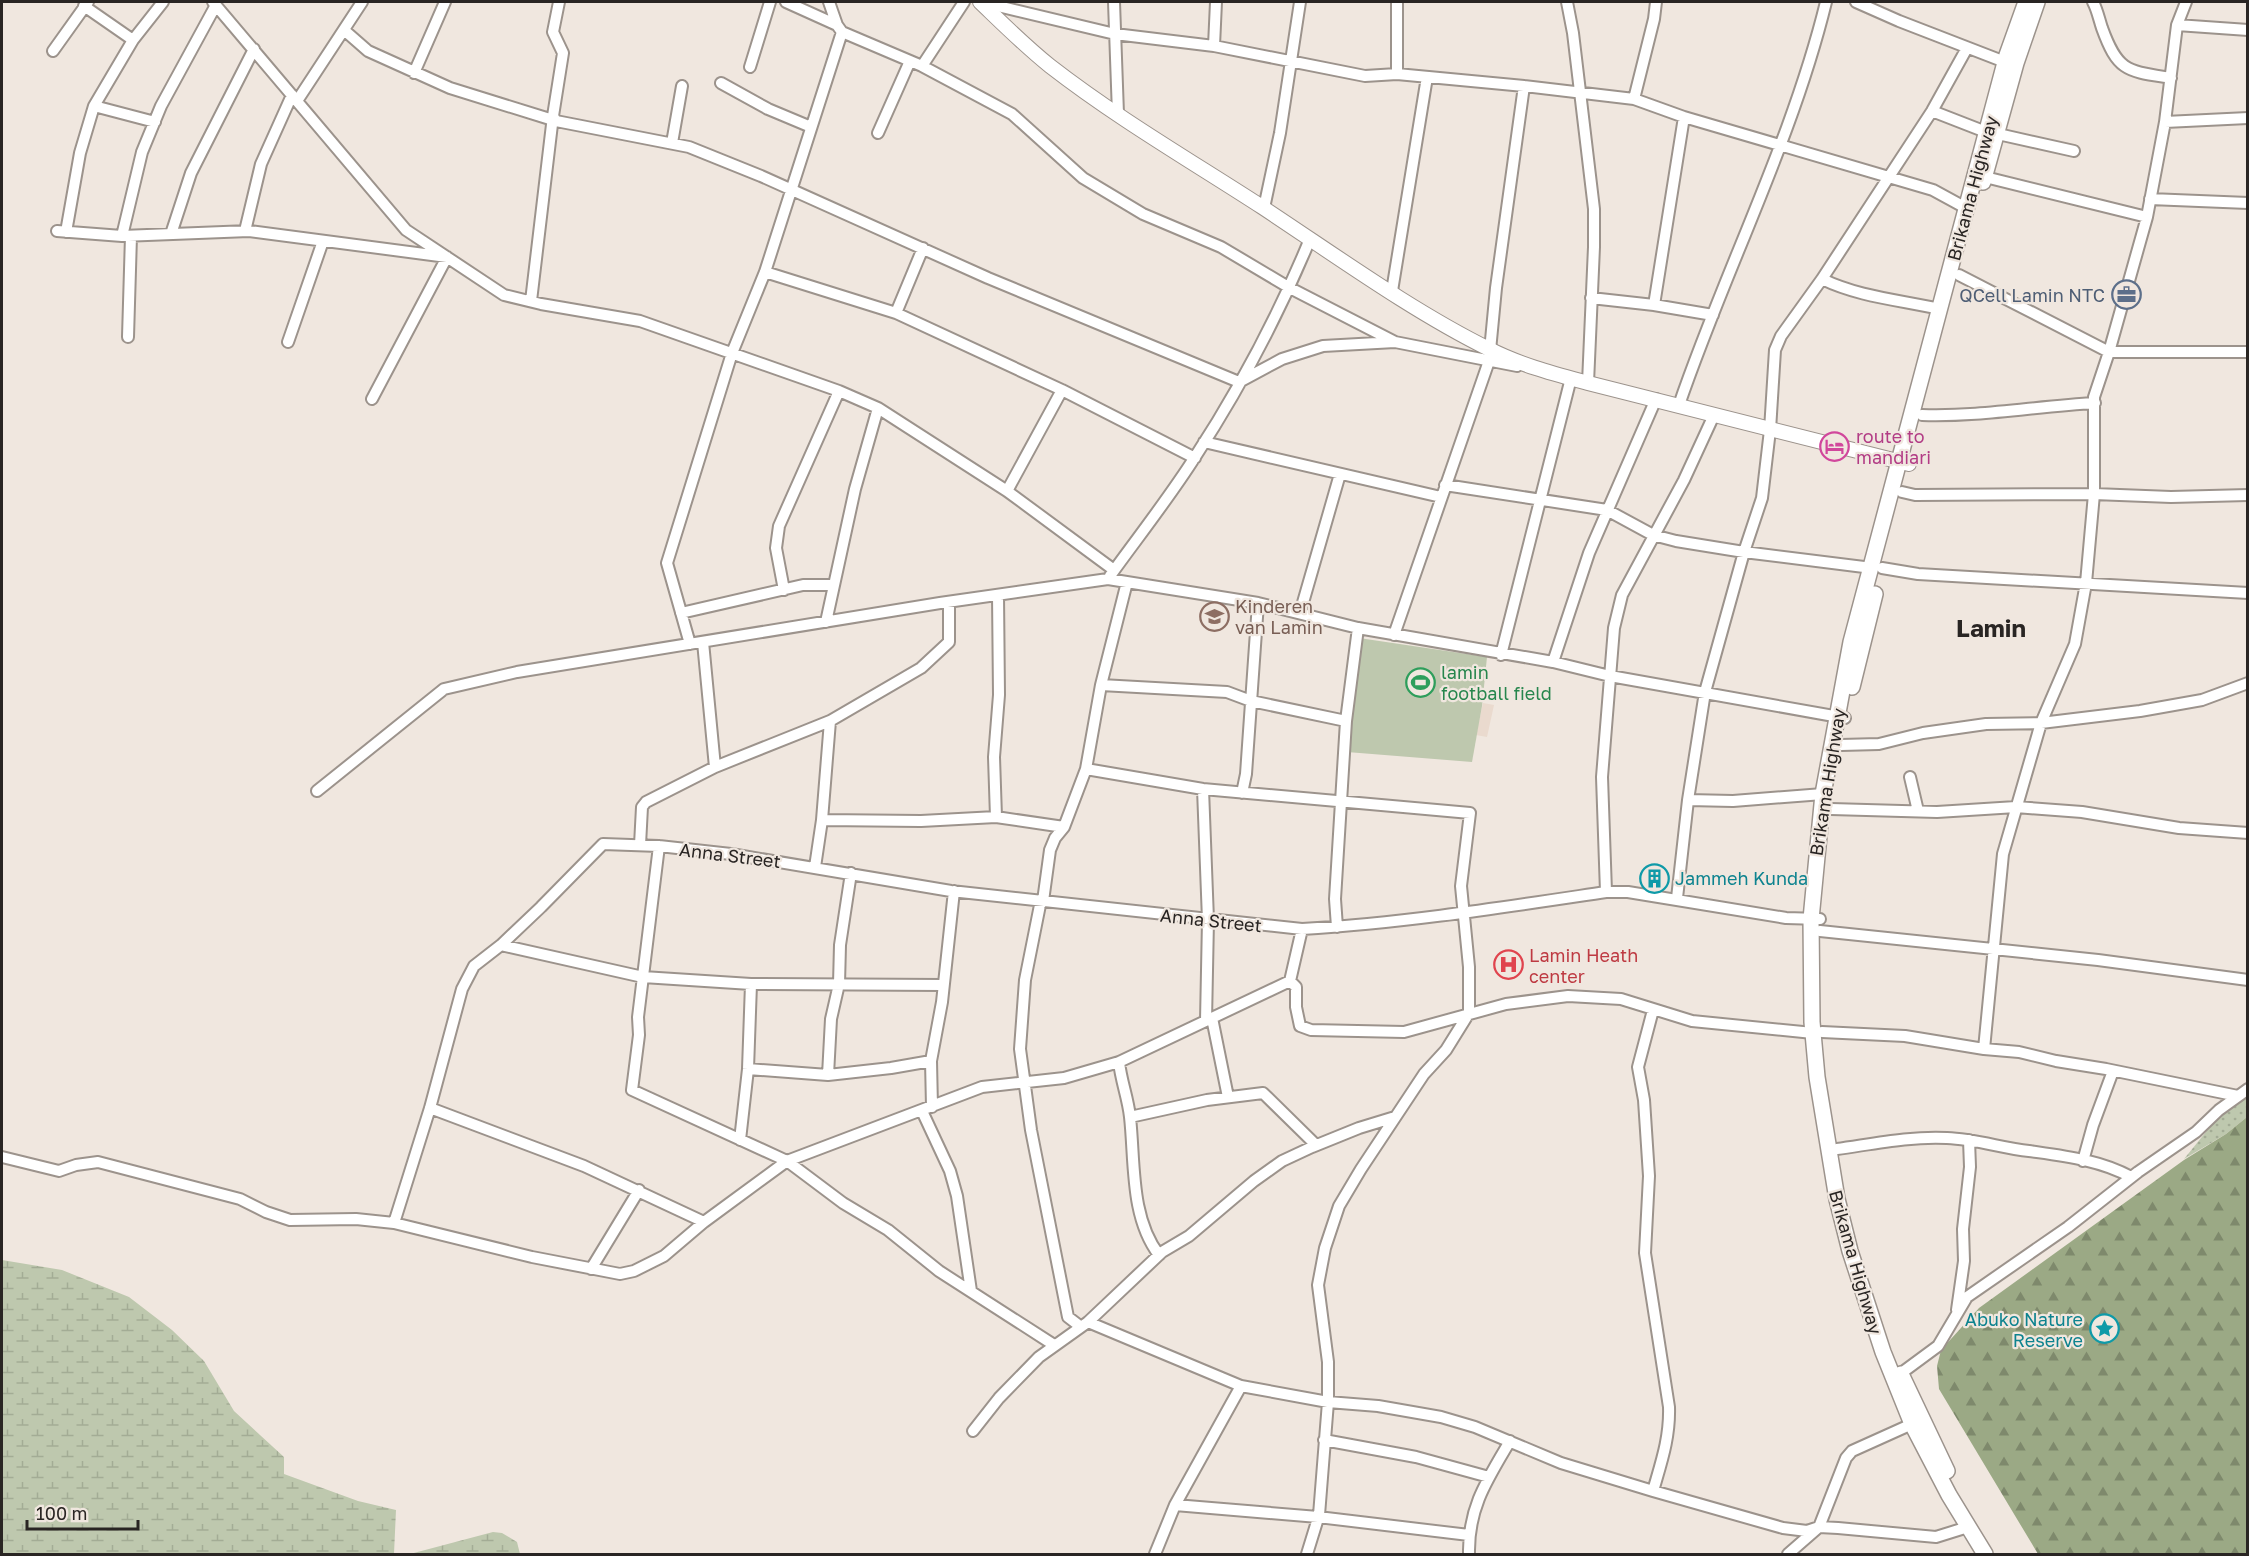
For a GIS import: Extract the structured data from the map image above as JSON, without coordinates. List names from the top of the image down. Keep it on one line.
{"streets":{"highway":["Brikama Highway"],"street":["Anna Street"]},"crossings":[["Brikama Highway","Anna Street"]],"districts":["Lamin"],"places":{"office":["QCell Lamin NTC"],"hotel":["route to mandiari"],"school or university":["Kinderen van Lamin"],"sports":["lamin football field"],"building":["Jammeh Kunda"],"hospital":["Lamin Heath center"],"place":["Abuko Nature Reserve"]},"scale_bar":"100 m"}
